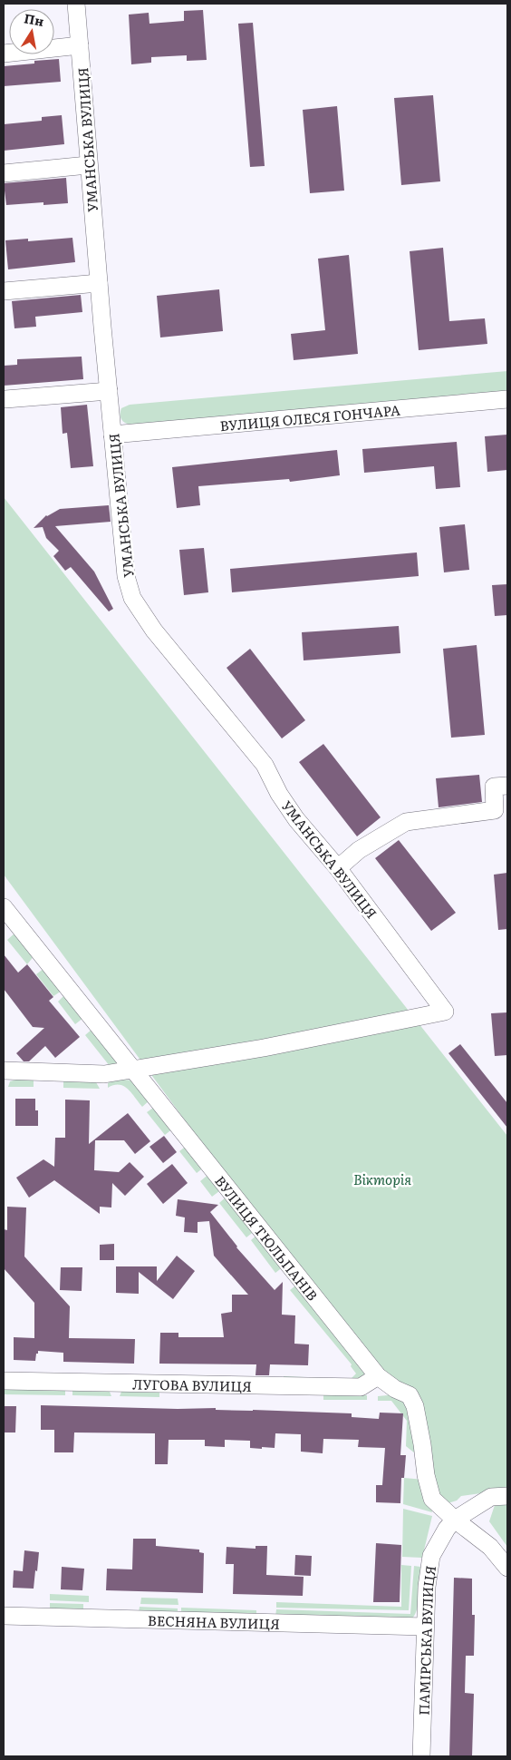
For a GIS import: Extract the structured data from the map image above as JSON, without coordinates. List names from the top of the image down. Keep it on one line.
{"streets":{"street":["УМАНСЬКА ВУЛИЦЯ","ВУЛИЦЯ ОЛЕСЯ ГОНЧАРА","ВУЛИЦЯ ТЮЛЬПАНІВ","ЛУГОВА ВУЛИЦЯ","ВЕСНЯНА ВУЛИЦЯ","ПАМІРСЬКА ВУЛИЦЯ"]},"crossings":[["УМАНСЬКА ВУЛИЦЯ","ВУЛИЦЯ ОЛЕСЯ ГОНЧАРА"],["УМАНСЬКА ВУЛИЦЯ","ВУЛИЦЯ ТЮЛЬПАНІВ"],["ВУЛИЦЯ ТЮЛЬПАНІВ","ЛУГОВА ВУЛИЦЯ"],["ВУЛИЦЯ ТЮЛЬПАНІВ","ПАМІРСЬКА ВУЛИЦЯ"],["ВЕСНЯНА ВУЛИЦЯ","ПАМІРСЬКА ВУЛИЦЯ"]],"parks":["Вікторія"],"north":"top"}
